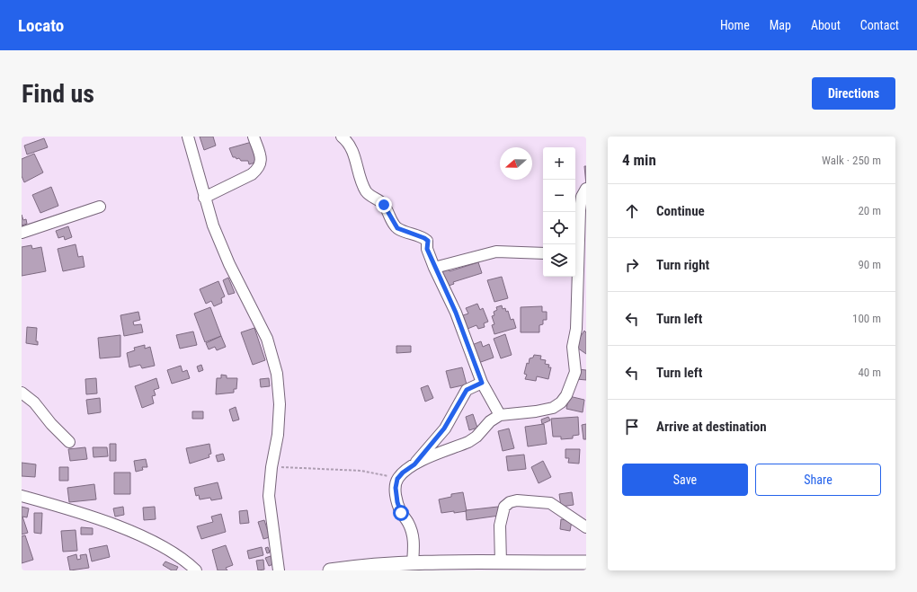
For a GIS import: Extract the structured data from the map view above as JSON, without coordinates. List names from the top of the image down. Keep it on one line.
{"north":"left","page":{"header":"Locato","nav":["Home","Map","About","Contact"],"buttons":["Directions",["Save","Share"]],"title":"Find us","heading":["4 min","Walk · 250 m"],"map_buttons":["+","−"],"list":[["Continue","20 m"],["Turn right","90 m"],["Turn left","100 m"],["Turn left","40 m"],"Arrive at destination"]}}
